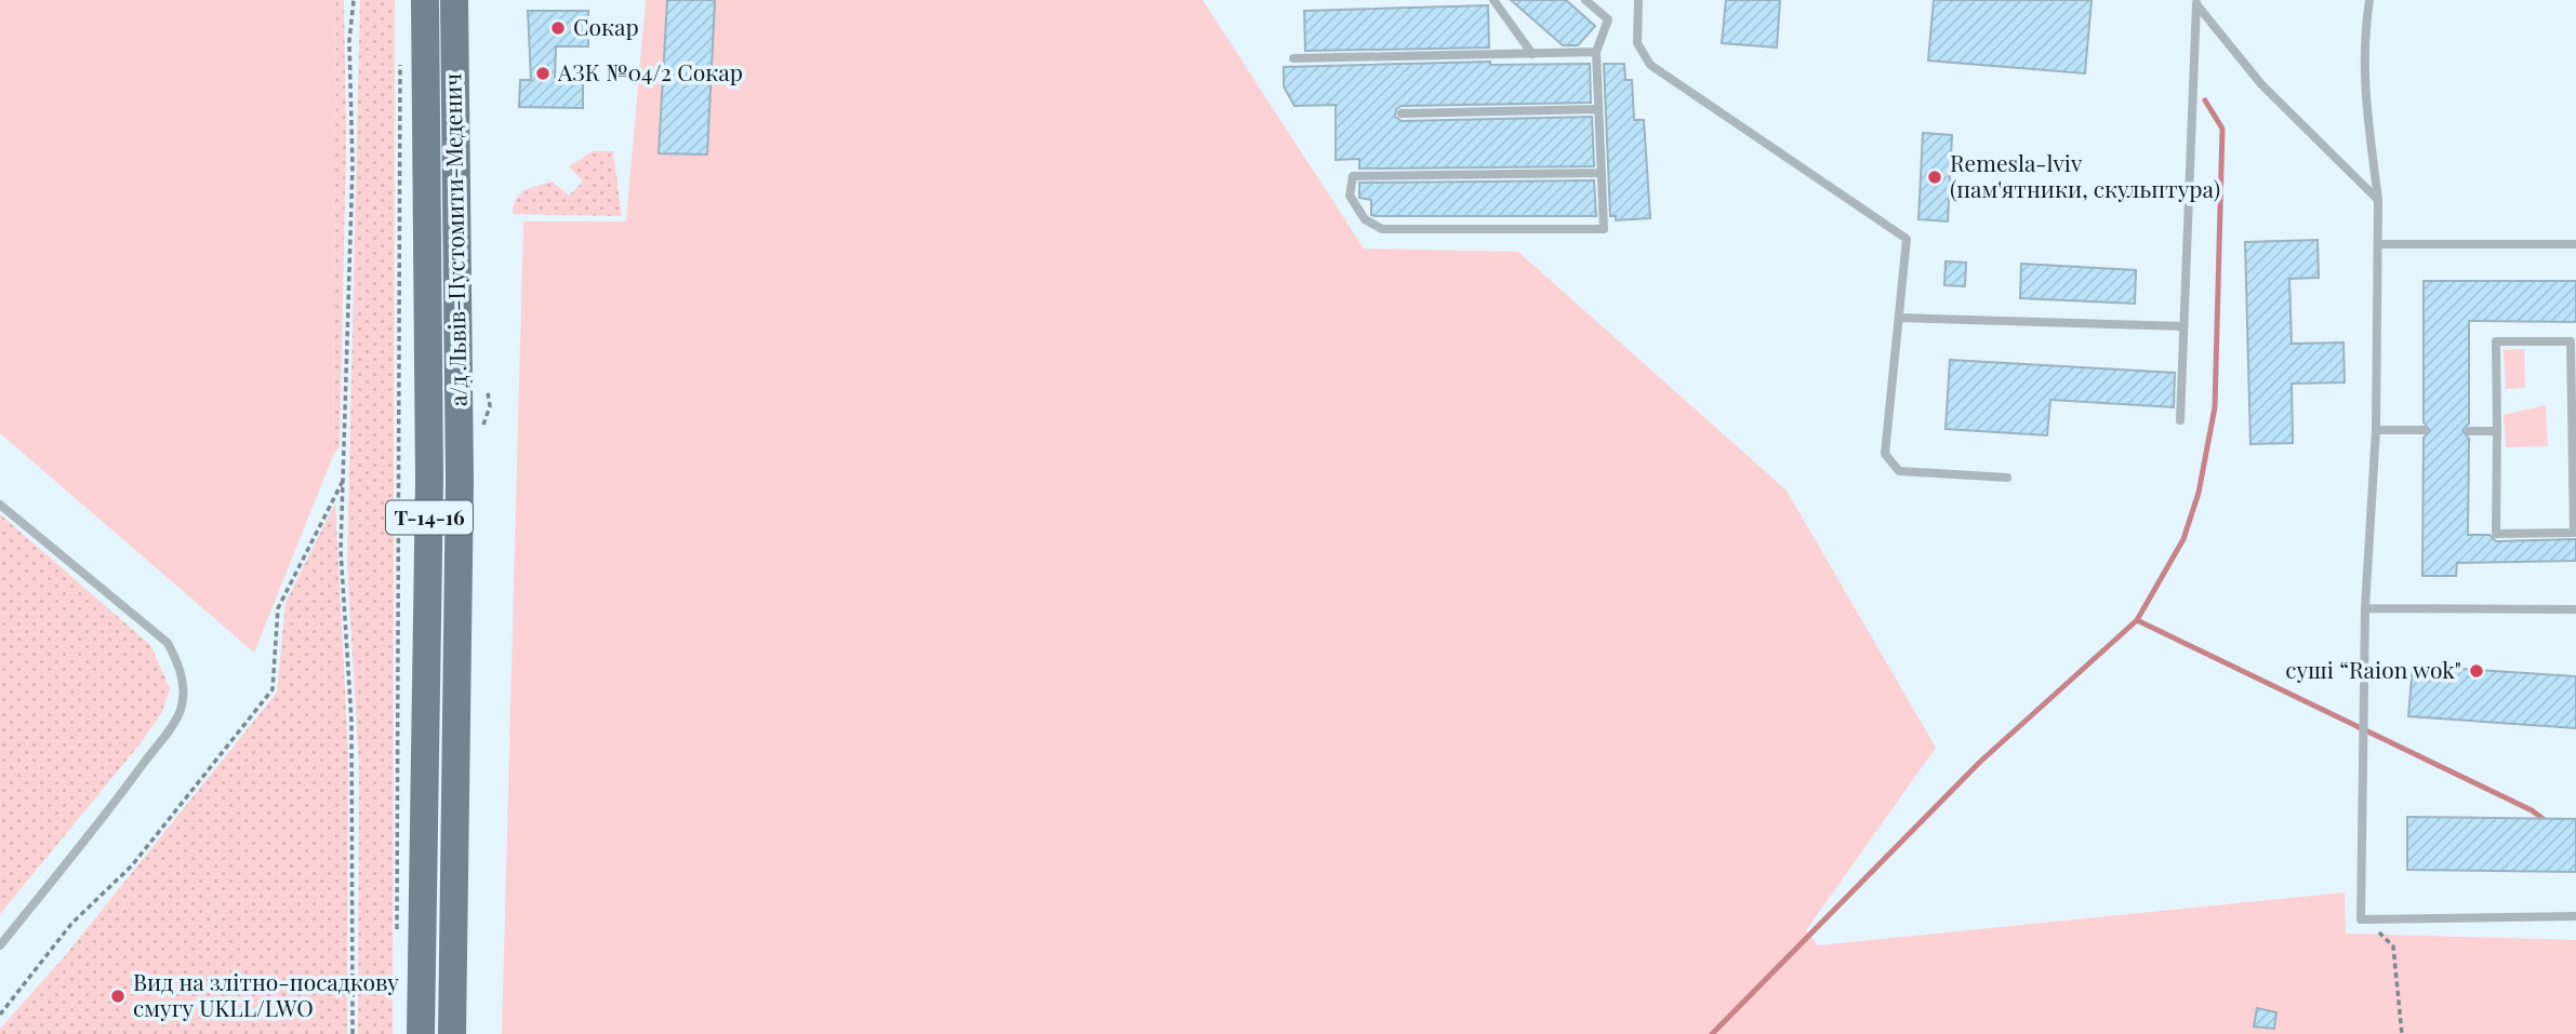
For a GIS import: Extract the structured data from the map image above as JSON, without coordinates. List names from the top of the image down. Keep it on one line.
{"streets":{"main road":["а/д Львів-Пустомити-Меденич","Т-14-16"]},"places":["Сокар","АЗК №04/2 Сокар","Remesla-lviv (пам'ятники, скульптура)","суші “Raion wok\"","Вид на злітно-посадкову смугу UKLL/LWO"]}
